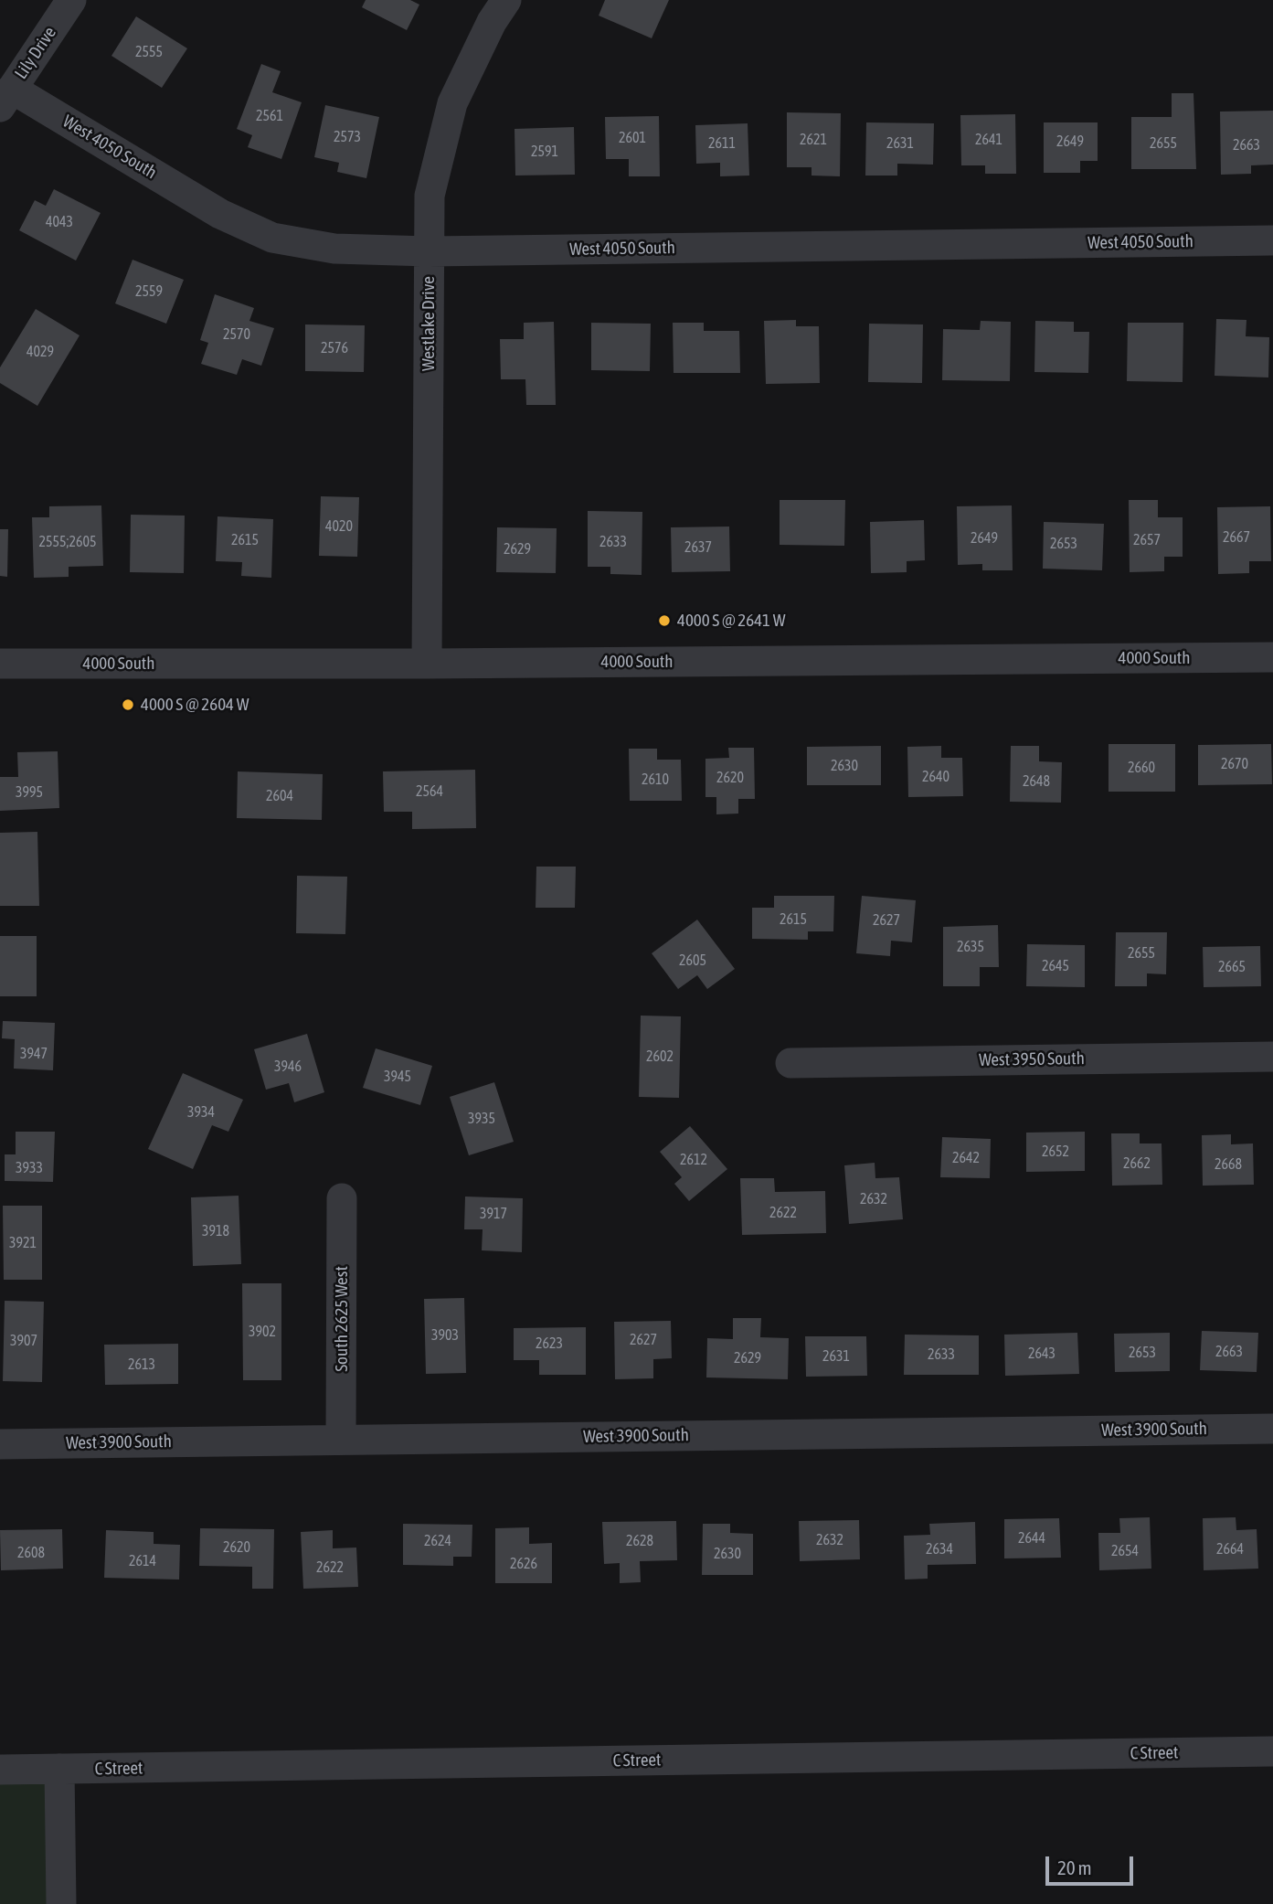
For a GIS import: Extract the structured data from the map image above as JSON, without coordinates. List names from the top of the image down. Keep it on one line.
{"streets":{"street":["Lily Drive","West 4050 South","Westlake Drive","4000 South","West 3950 South","South 2625 West","West 3900 South","C Street"]},"crossings":[["Lily Drive","West 4050 South"],["West 4050 South","Westlake Drive"],["Westlake Drive","4000 South"],["South 2625 West","West 3900 South"]],"places":["4000 S @ 2641 W","4000 S @ 2604 W"],"house_numbers":["2555","2561","2573","2601","2621","2641","2649","2611","2631","2655","2663","2591","4043","2559","2570","2576","4029","4020","2667","2649","2615","2657","2555;2605","2633","2653","2637","2629","2670","2630","2660","2640","2620","2610","2648","2564","3995","2604","2615","2627","2635","2655","2605","2645","2665","3947","2602","3946","3945","3934","3935","2652","2642","2612","2662","2668","3933","2632","2622","3917","3918","3921","3902","3903","2627","3907","2623","2663","2653","2643","2633","2631","2629","2613","2644","2632","2624","2628","2620","2634","2664","2654","2608","2630","2614","2626","2622"],"scale_bar":"20 m"}
